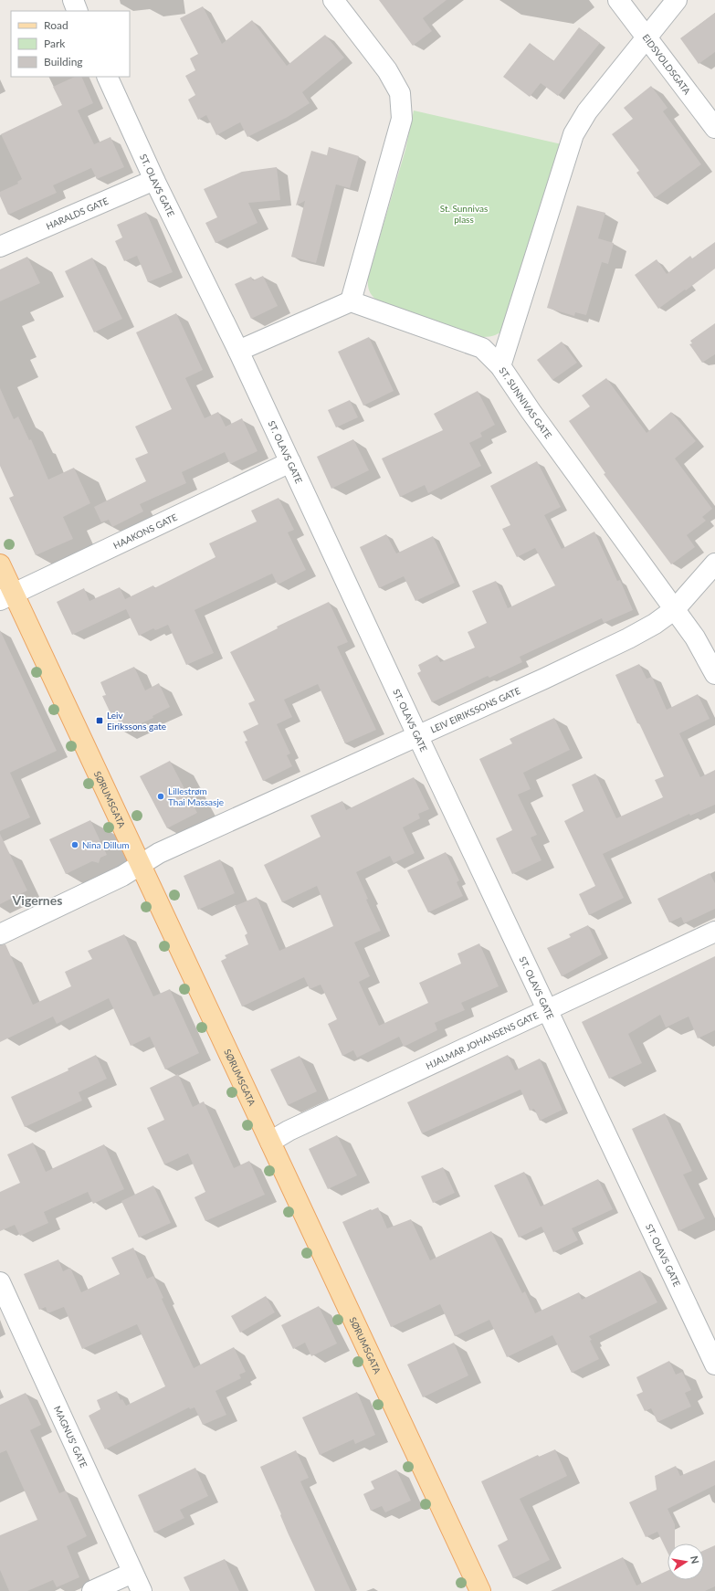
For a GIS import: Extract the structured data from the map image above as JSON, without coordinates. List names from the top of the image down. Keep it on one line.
{"streets":{"main road":["SØRUMSGATA"],"street":["EIDSVOLDSGATA","ST. OLAVS GATE","HARALDS GATE","ST. SUNNIVAS GATE","HAAKONS GATE","LEIV EIRIKSSONS GATE","HJALMAR JOHANSENS GATE","MAGNUS' GATE"]},"crossings":[["ST. OLAVS GATE","HARALDS GATE"],["ST. OLAVS GATE","HAAKONS GATE"],["ST. OLAVS GATE","LEIV EIRIKSSONS GATE"],["ST. OLAVS GATE","HJALMAR JOHANSENS GATE"],["ST. SUNNIVAS GATE","LEIV EIRIKSSONS GATE"],["HAAKONS GATE","SØRUMSGATA"],["LEIV EIRIKSSONS GATE","SØRUMSGATA"],["SØRUMSGATA","HJALMAR JOHANSENS GATE"]],"districts":["Vigernes"],"parks":["St. Sunnivas plass"],"places":{"transit":["Leiv Eirikssons gate"],"other":["Lillestrøm Thai Massasje","Nina Dillum"]},"legend":["Road","Park","Building"],"north":"right"}
